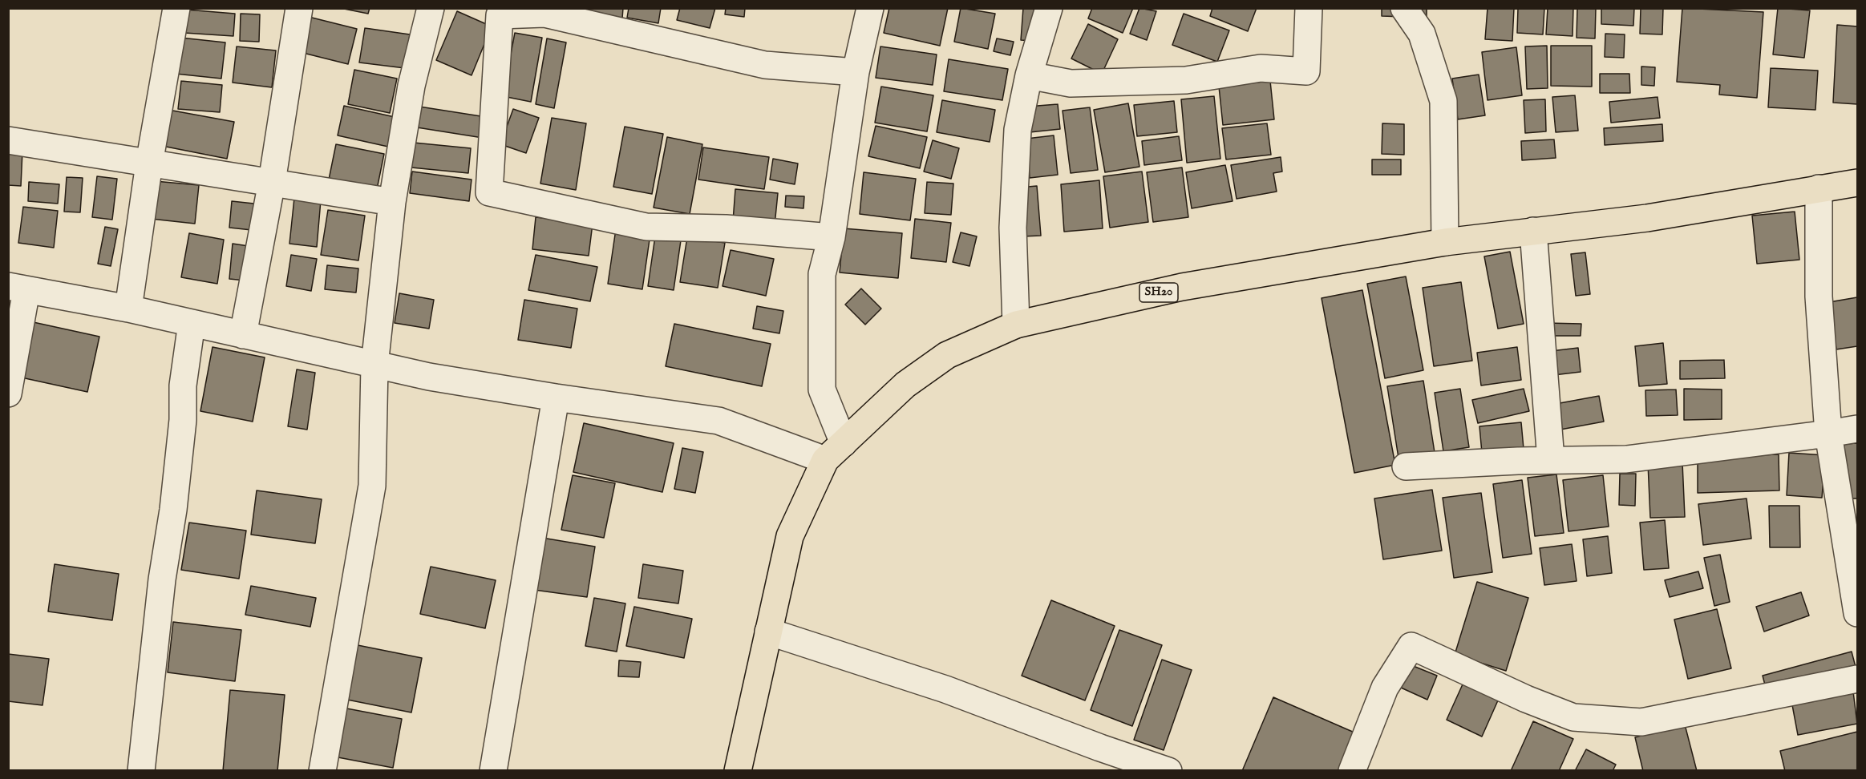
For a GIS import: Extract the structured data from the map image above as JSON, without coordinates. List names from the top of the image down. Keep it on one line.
{"streets":{"main road":["SH20"]}}
